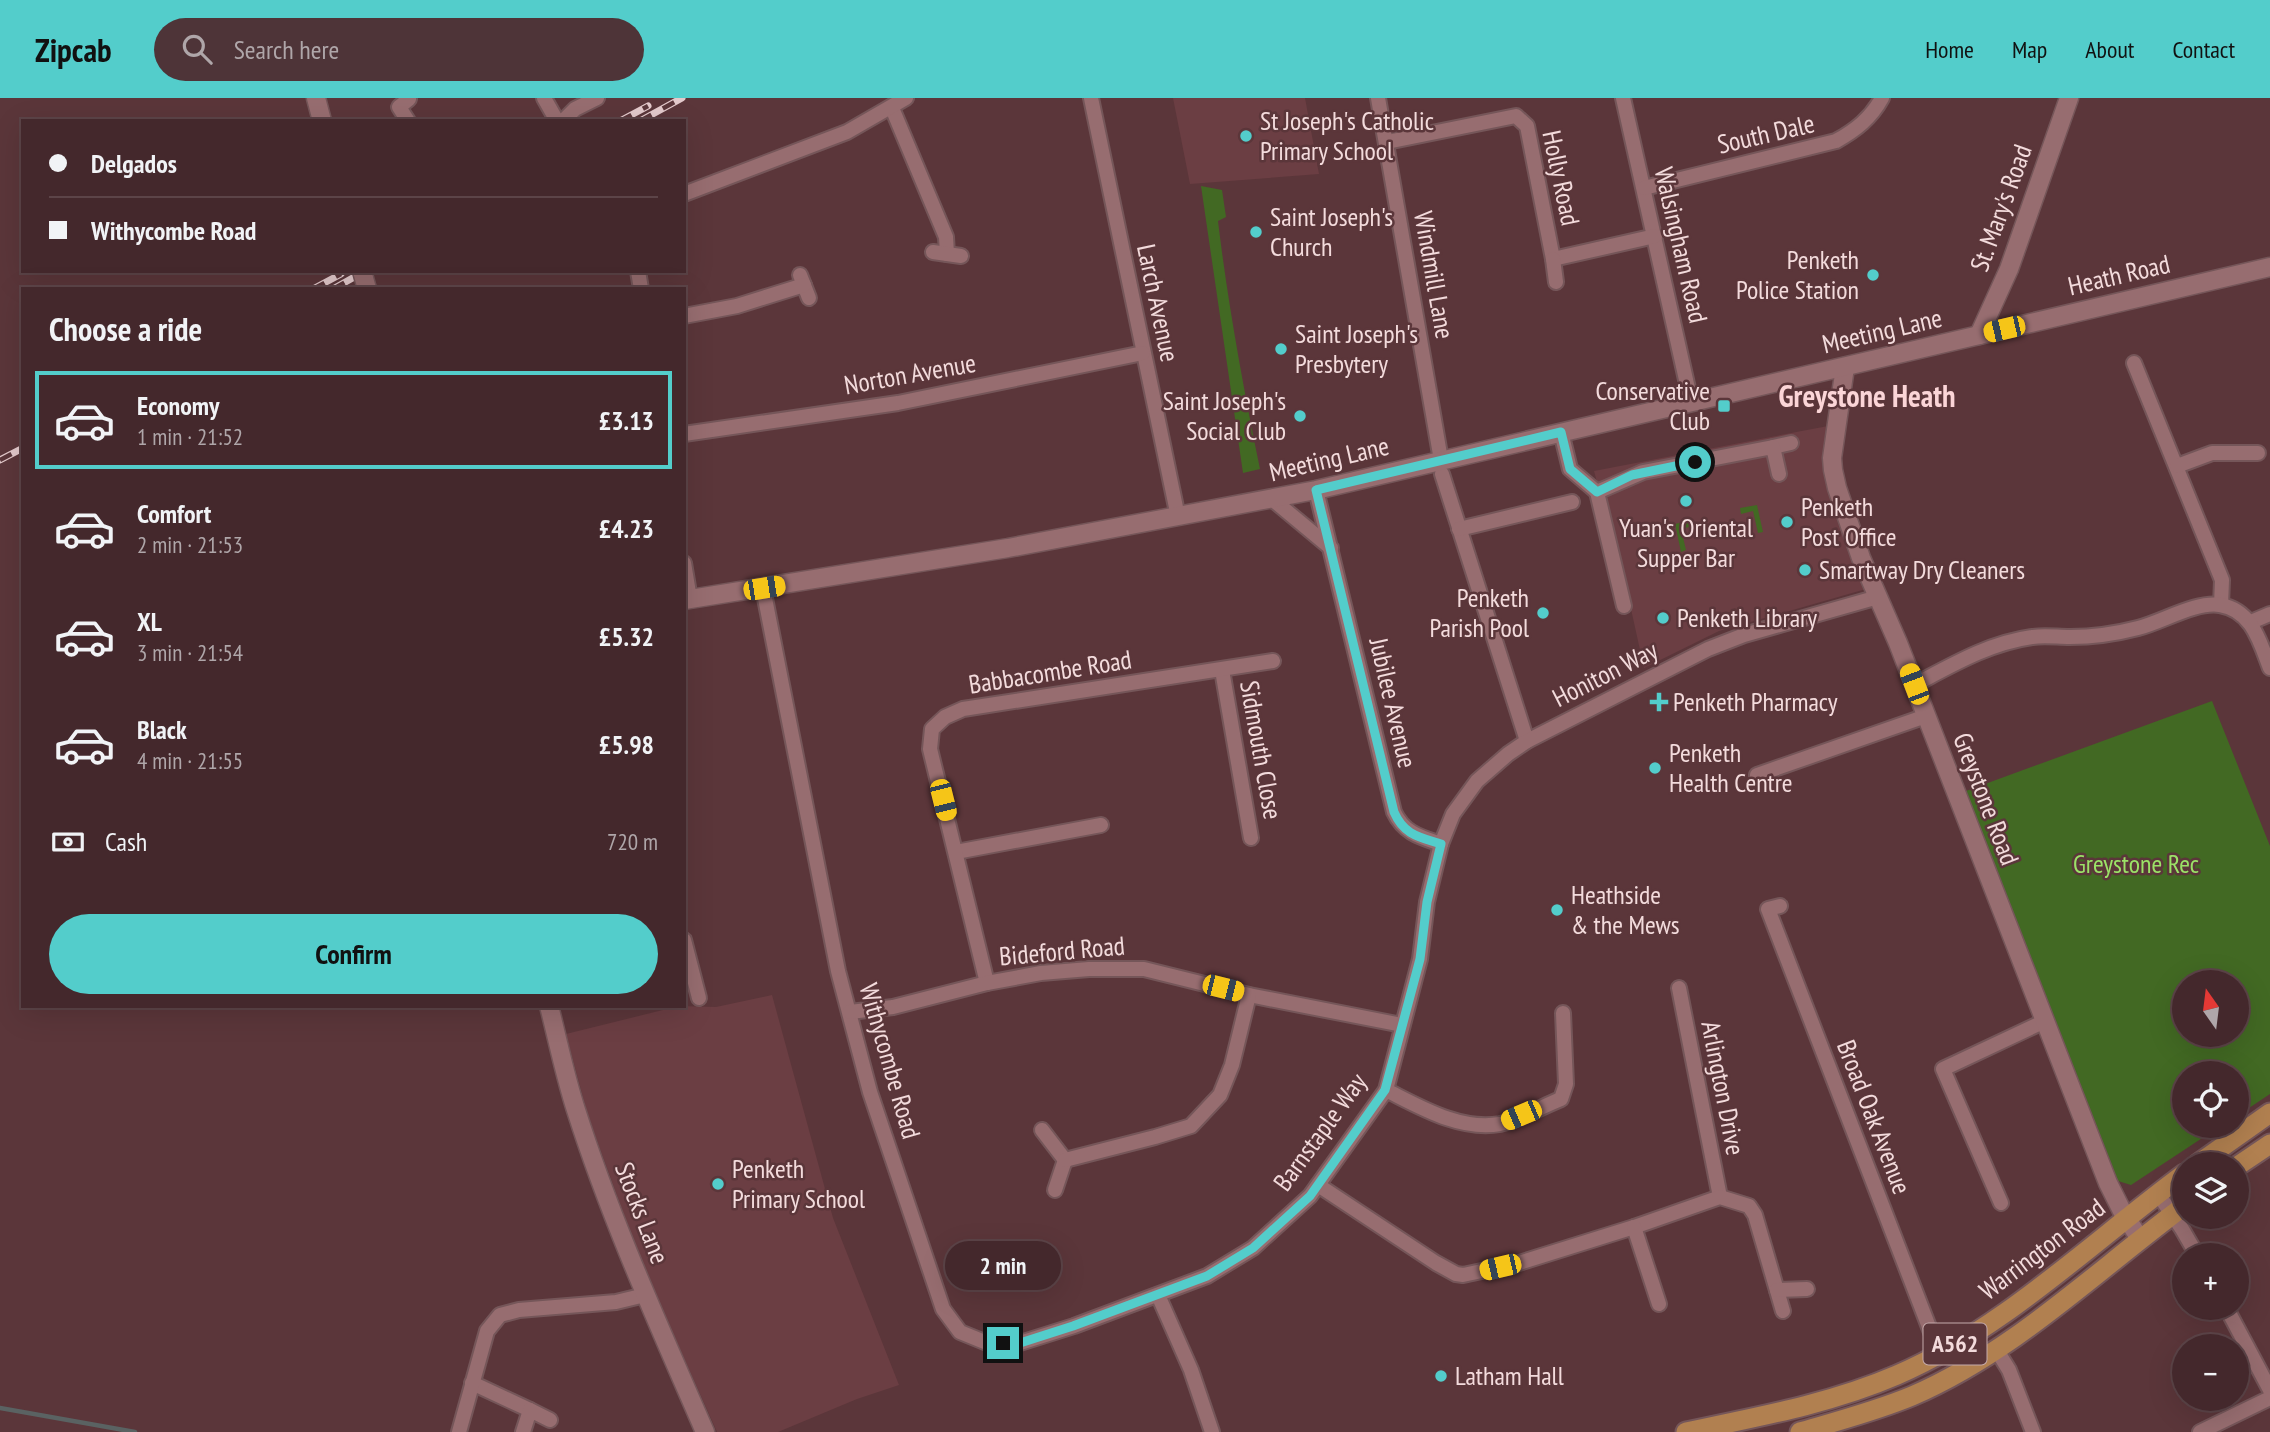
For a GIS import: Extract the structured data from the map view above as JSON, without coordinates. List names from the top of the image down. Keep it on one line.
{"streets":{"main road":["Warrington Road","A562"],"street":["South Dale","Holly Road","St. Mary's Road","Walsingham Road","Windmill Lane","Heath Road","Larch Avenue","Meeting Lane","Norton Avenue","Babbacombe Road","Honiton Way","Jubilee Avenue","Sidmouth Close","Greystone Road","Bideford Road","Withycombe Road","Arlington Drive","Broad Oak Avenue","Barnstaple Way","Stocks Lane"]},"crossings":[["South Dale","Walsingham Road"],["Holly Road","Walsingham Road"],["Holly Road","Windmill Lane"],["St. Mary's Road","Heath Road"],["St. Mary's Road","Meeting Lane"],["Walsingham Road","Meeting Lane"],["Windmill Lane","Meeting Lane"],["Windmill Lane","Honiton Way"],["Heath Road","Meeting Lane"],["Larch Avenue","Meeting Lane"],["Larch Avenue","Norton Avenue"],["Meeting Lane","Jubilee Avenue"],["Meeting Lane","Greystone Road"],["Meeting Lane","Withycombe Road"],["Babbacombe Road","Sidmouth Close"],["Babbacombe Road","Bideford Road"],["Honiton Way","Jubilee Avenue"],["Honiton Way","Greystone Road"],["Honiton Way","Barnstaple Way"],["Jubilee Avenue","Barnstaple Way"],["Greystone Road","Warrington Road"],["Bideford Road","Withycombe Road"],["Bideford Road","Barnstaple Way"],["Withycombe Road","Barnstaple Way"],["Arlington Drive","Barnstaple Way"],["Broad Oak Avenue","Warrington Road"]],"districts":["Greystone Heath"],"parks":["Greystone Rec"],"places":{"other":["St Joseph's Catholic Primary School","Saint Joseph's Church","Penketh Police Station","Saint Joseph's Presbytery","Saint Joseph's Social Club","Yuan's Oriental Supper Bar","Penketh Post Office","Smartway Dry Cleaners","Penketh Parish Pool","Penketh Library","Penketh Health Centre","Heathside & the Mews","Penketh Primary School","Latham Hall"],"transit":["Conservative Club"],"health":["Penketh Pharmacy"]},"north":"top","page":{"header":"Zipcab","search":"Search here","nav":["Home","Map","About","Contact"],"banner":["Delgados","Withycombe Road"],"heading":"Choose a ride","list":[{"name":"Economy","note":"1 min · 21:52","value":"£3.13"},{"name":"Comfort","note":"2 min · 21:53","value":"£4.23"},{"name":"XL","note":"3 min · 21:54","value":"£5.32"},{"name":"Black","note":"4 min · 21:55","value":"£5.98"}],"pay":["Cash","720 m"],"buttons":"Confirm","map_buttons":["+","−"],"bubble":"2 min"}}
